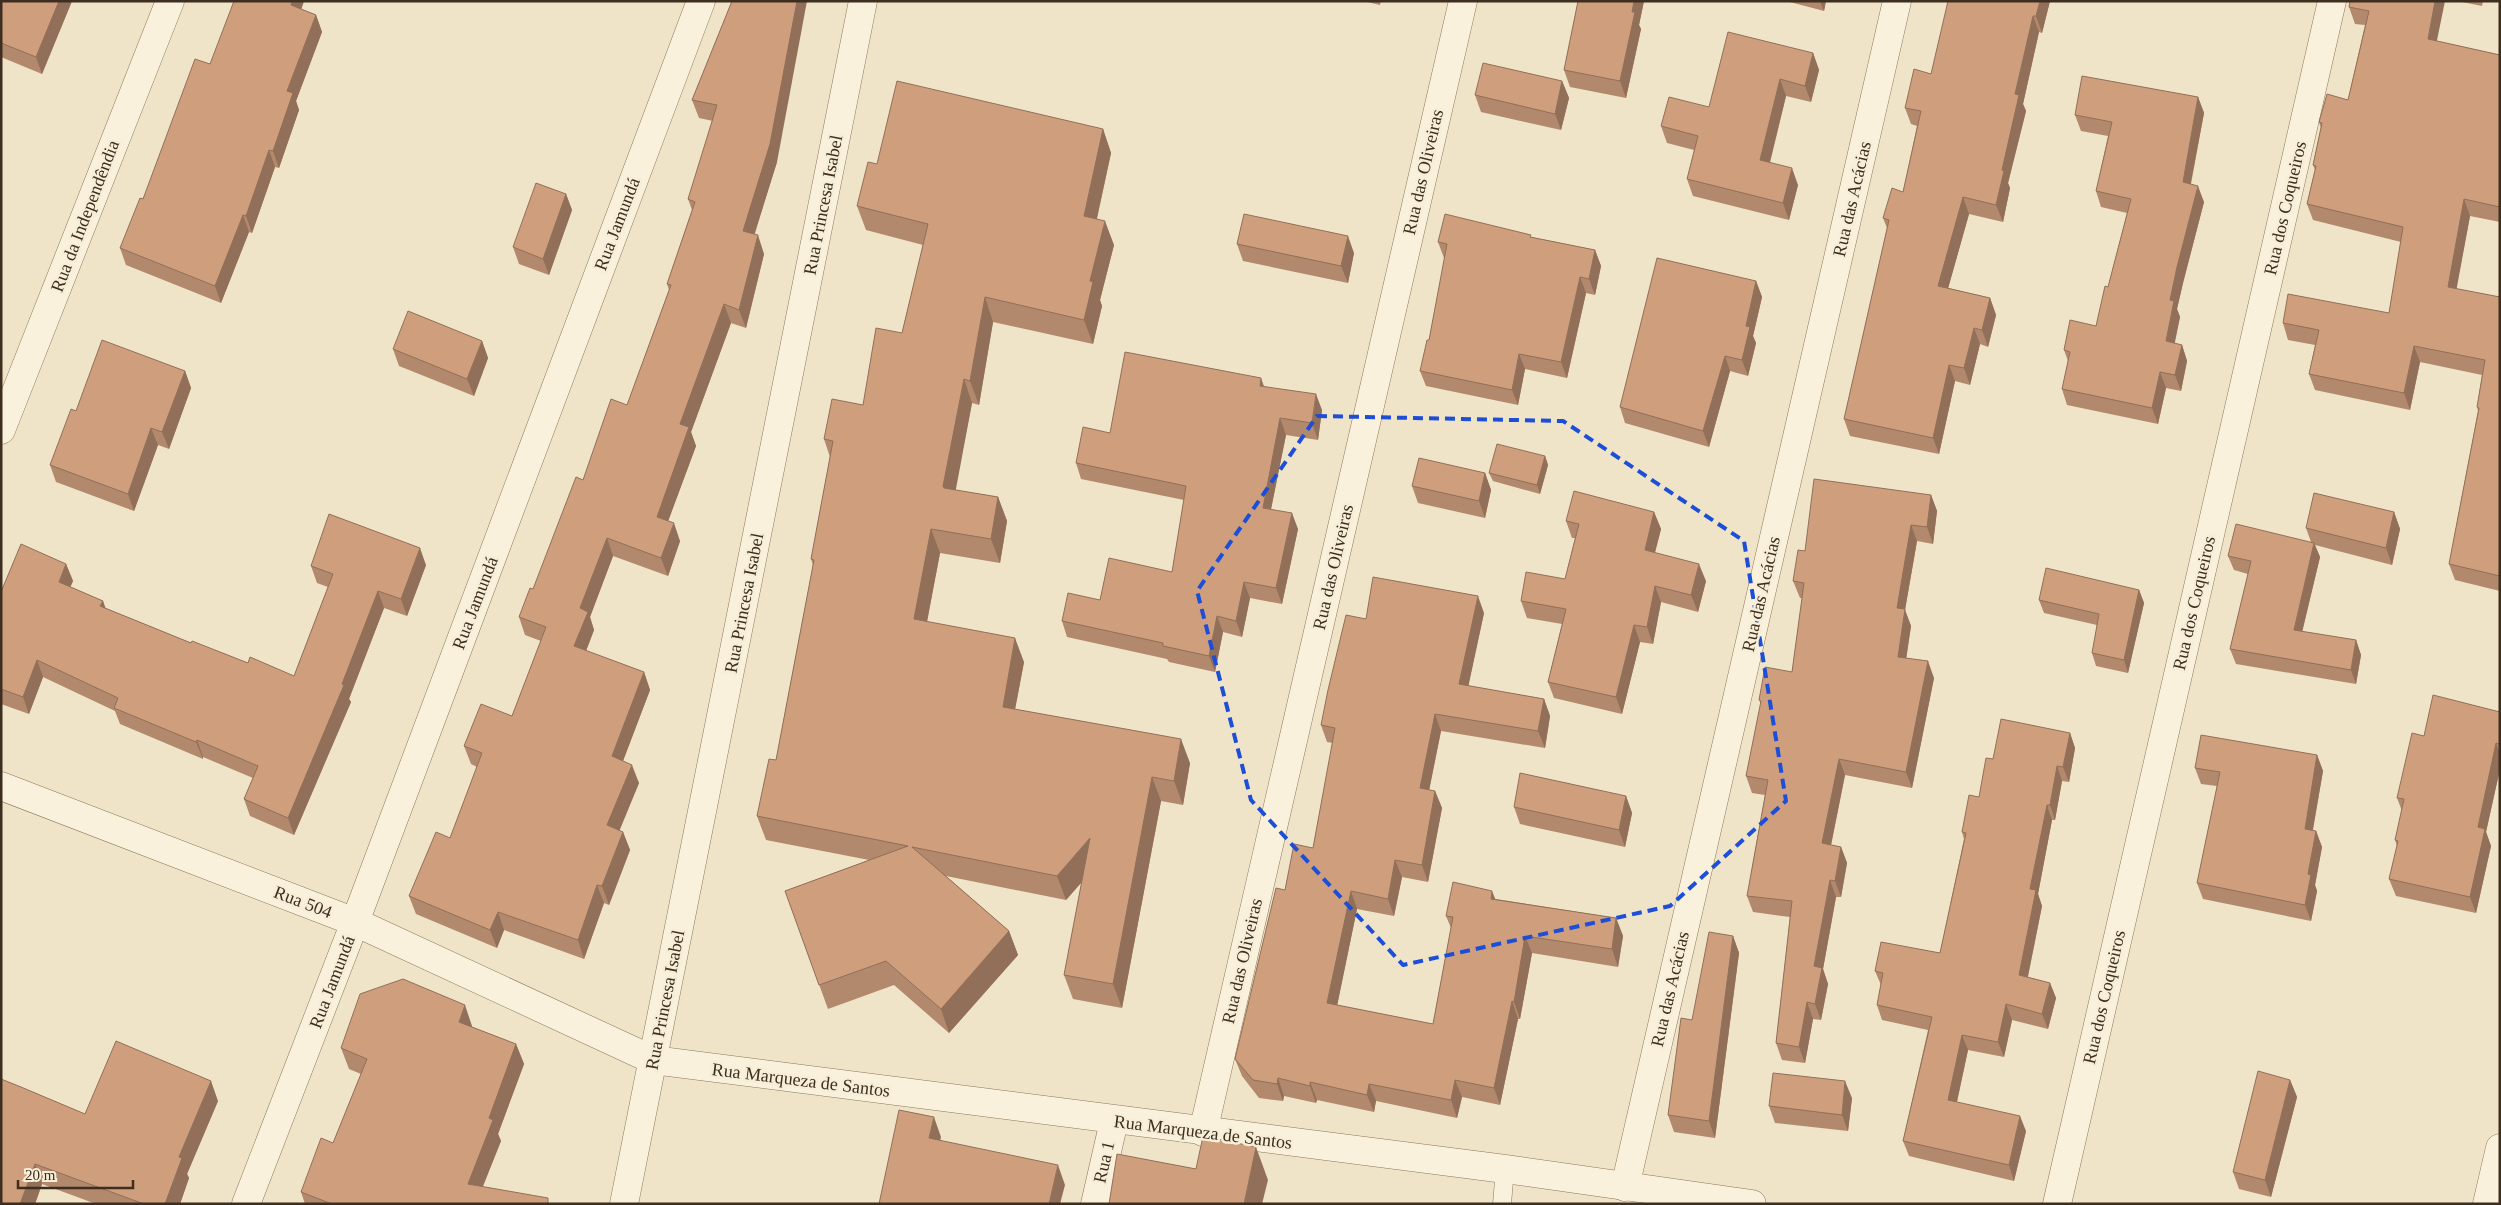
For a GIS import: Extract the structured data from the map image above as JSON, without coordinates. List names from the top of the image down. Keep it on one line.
{"streets":{"street":["Rua das Oliveiras","Rua das Acácias","Rua Princesa Isabel","Rua dos Coqueiros","Rua da Independêndia","Rua Jamundá","Rua 504","Rua Marqueza de Santos","Rua 1"]},"crossings":[["Rua das Oliveiras","Rua Marqueza de Santos"],["Rua das Acácias","Rua Marqueza de Santos"],["Rua Princesa Isabel","Rua 504"],["Rua Princesa Isabel","Rua Marqueza de Santos"],["Rua Jamundá","Rua 504"],["Rua 504","Rua Marqueza de Santos"],["Rua Marqueza de Santos","Rua 1"]],"scale_bar":"20 m"}
